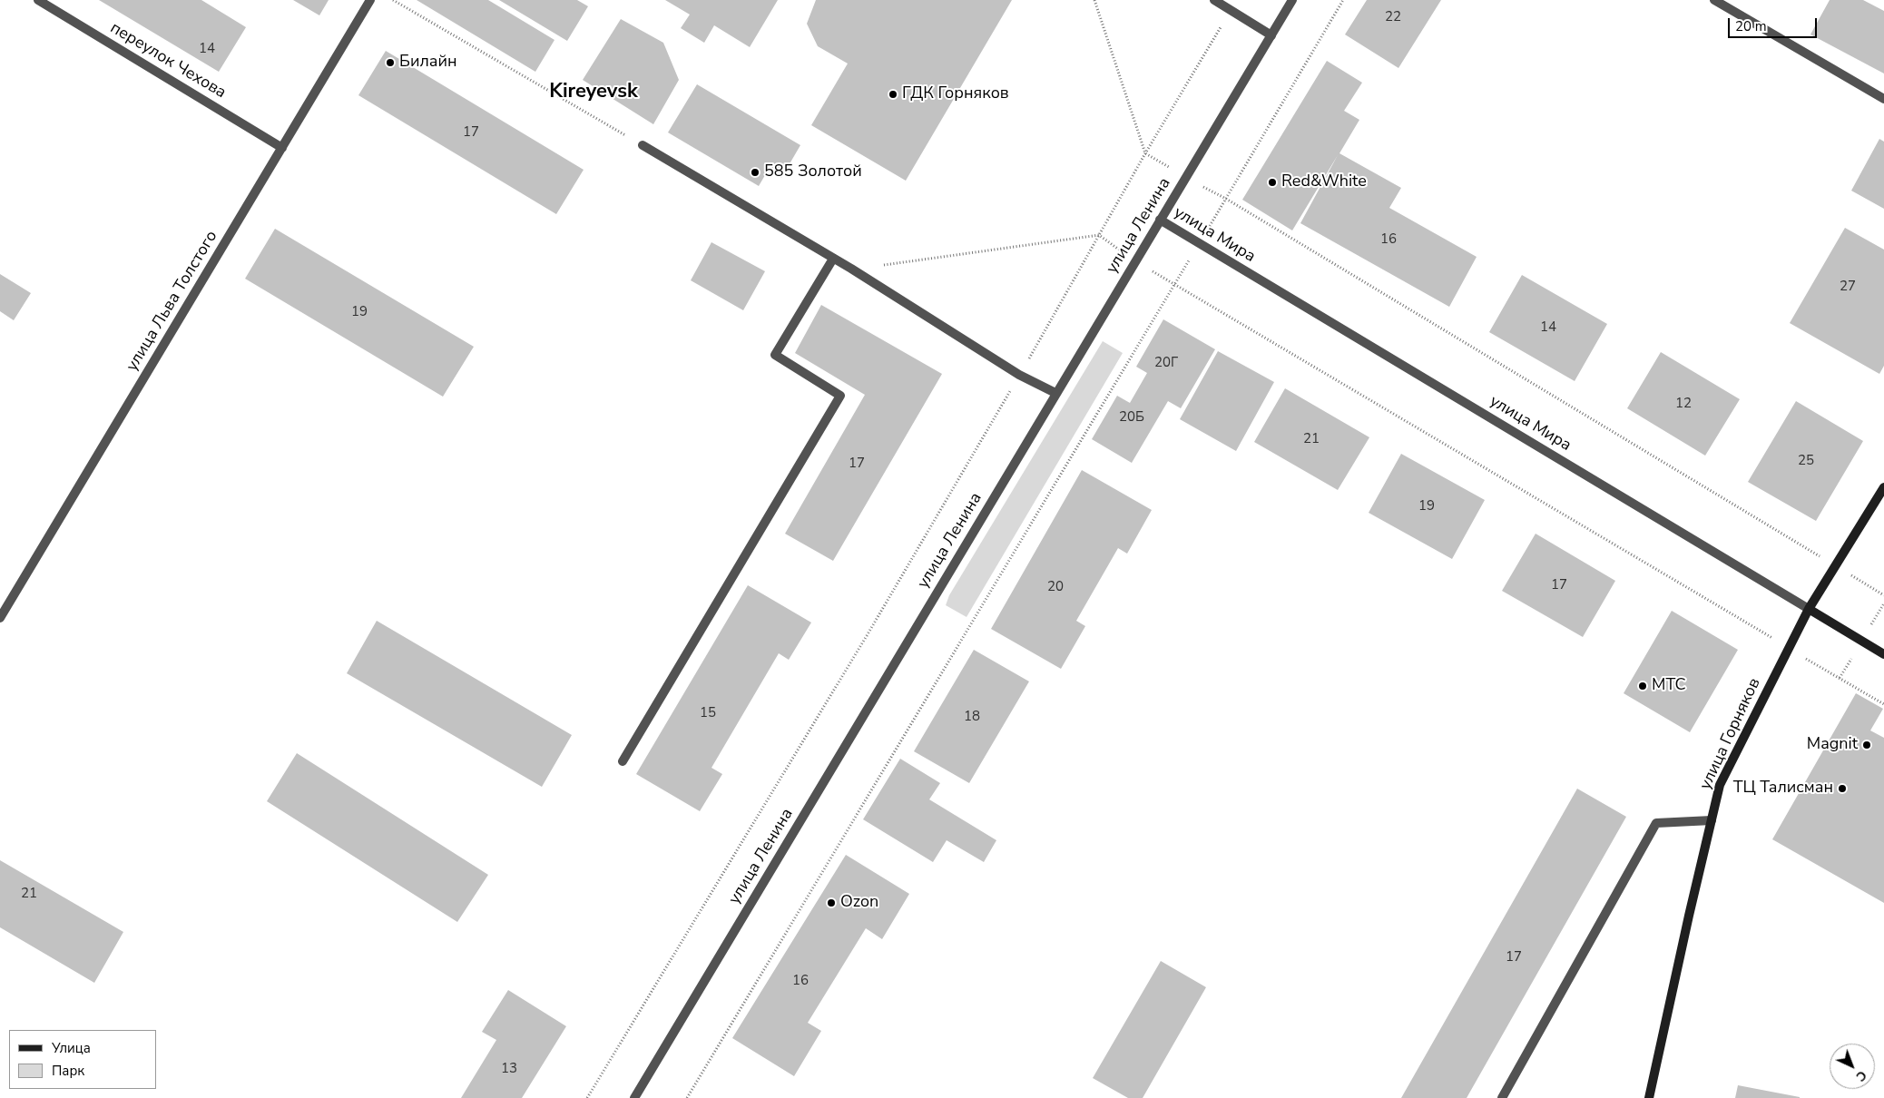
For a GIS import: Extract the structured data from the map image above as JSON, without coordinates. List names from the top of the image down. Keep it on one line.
{"streets":{"main road":["улица Мира","улица Горняков"],"street":["переулок Чехова","улица Ленина","улица Льва Толстого"]},"crossings":[["переулок Чехова","улица Льва Толстого"],["улица Ленина","улица Мира"],["улица Мира","улица Горняков"]],"districts":["Kireyevsk"],"places":["Билайн","ГДК Горняков","585 Золотой","Red&White","МТС","Magnit","ТЦ Талисман","Ozon"],"house_numbers":["22","14","17","16","27","19","14","20Г","12","20Б","21","25","17","19","17","20","15","18","21","17","16","13"],"legend":["Улица","Парк"],"scale_bar":"20 m","north":"bottom right"}
